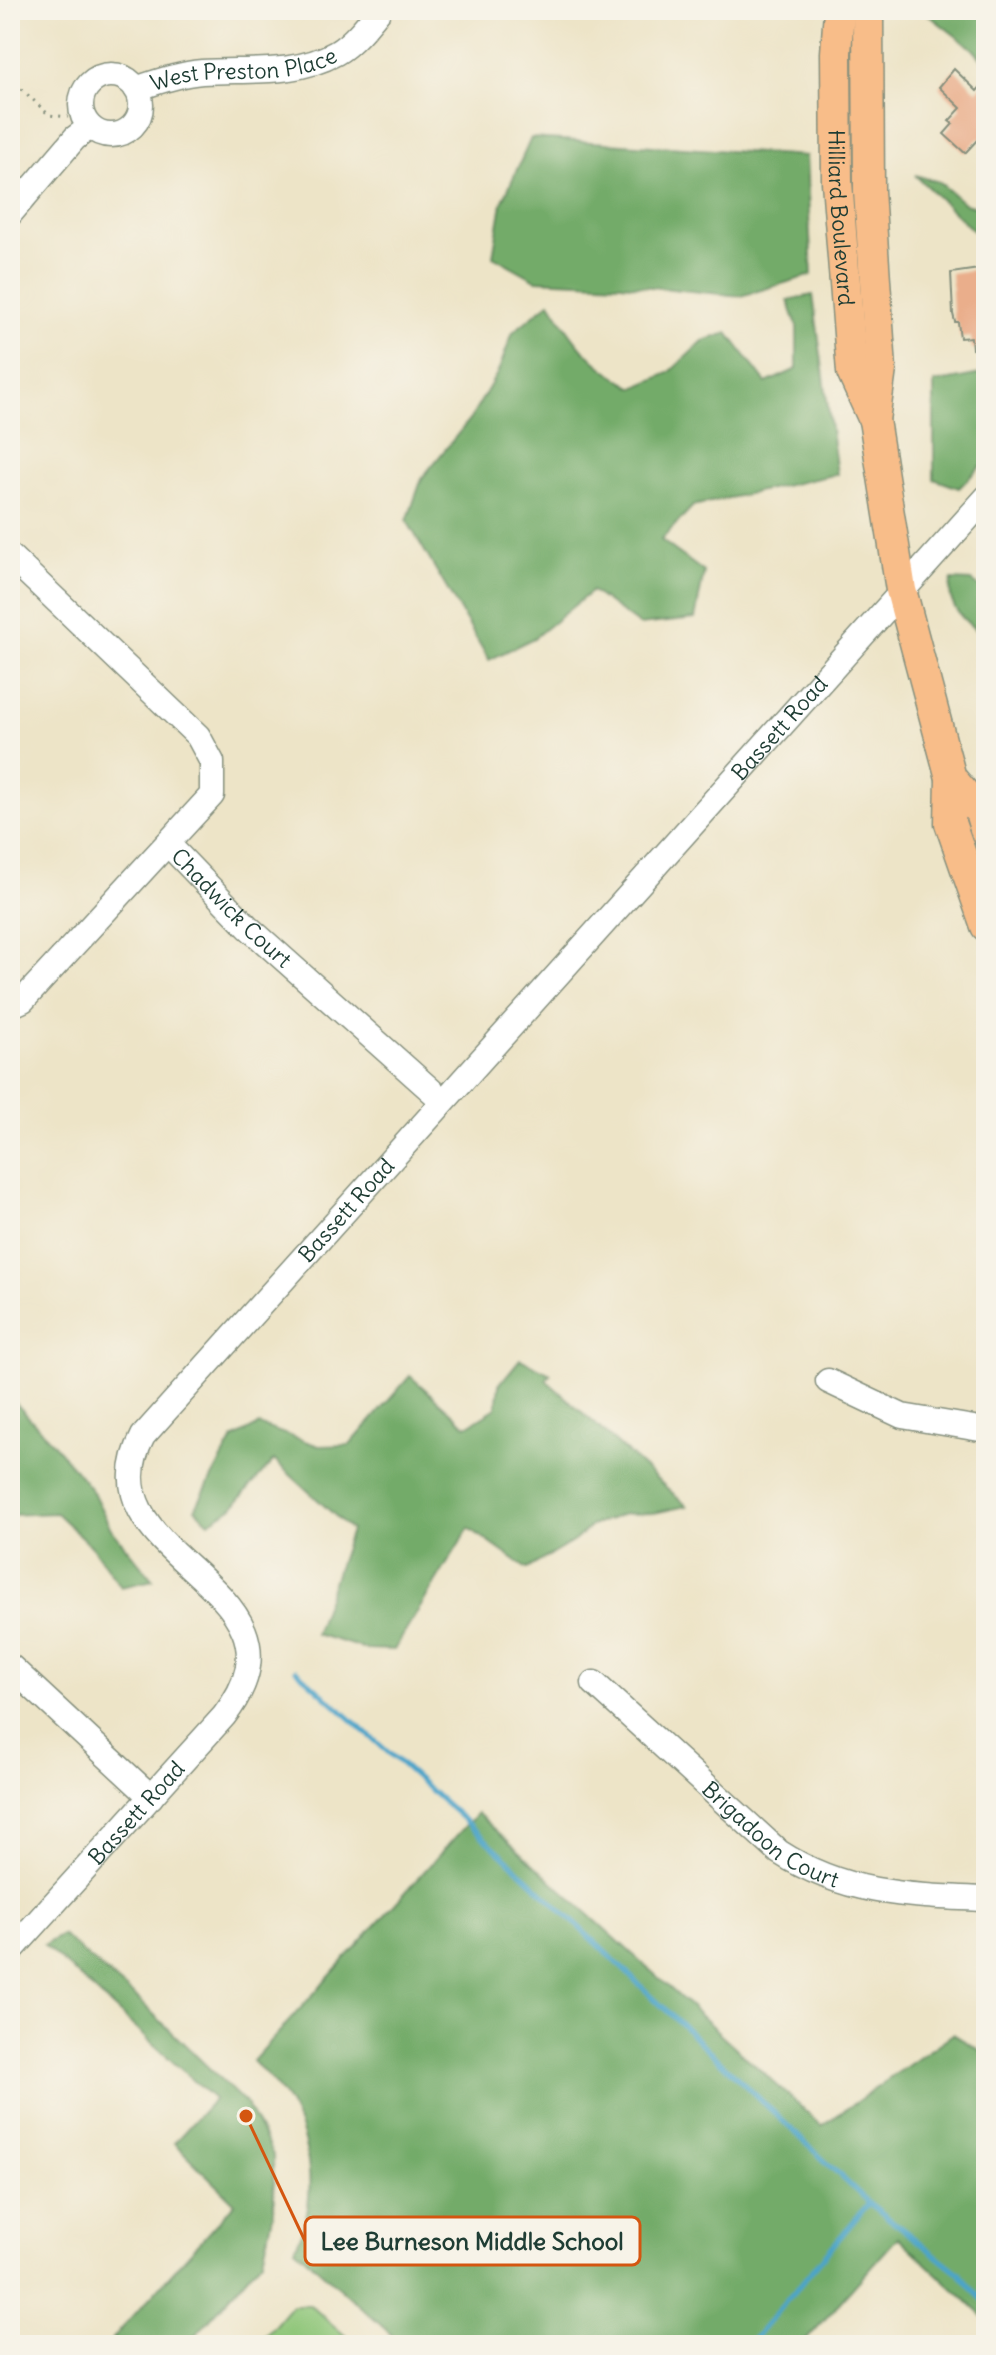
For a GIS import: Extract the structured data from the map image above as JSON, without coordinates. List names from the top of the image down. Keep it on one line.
{"streets":{"main road":["Hilliard Boulevard"],"street":["West Preston Place","Bassett Road","Chadwick Court","Brigadoon Court"]},"crossings":[["Hilliard Boulevard","Bassett Road"],["Bassett Road","Chadwick Court"]],"places":["Lee Burneson Middle School"]}
